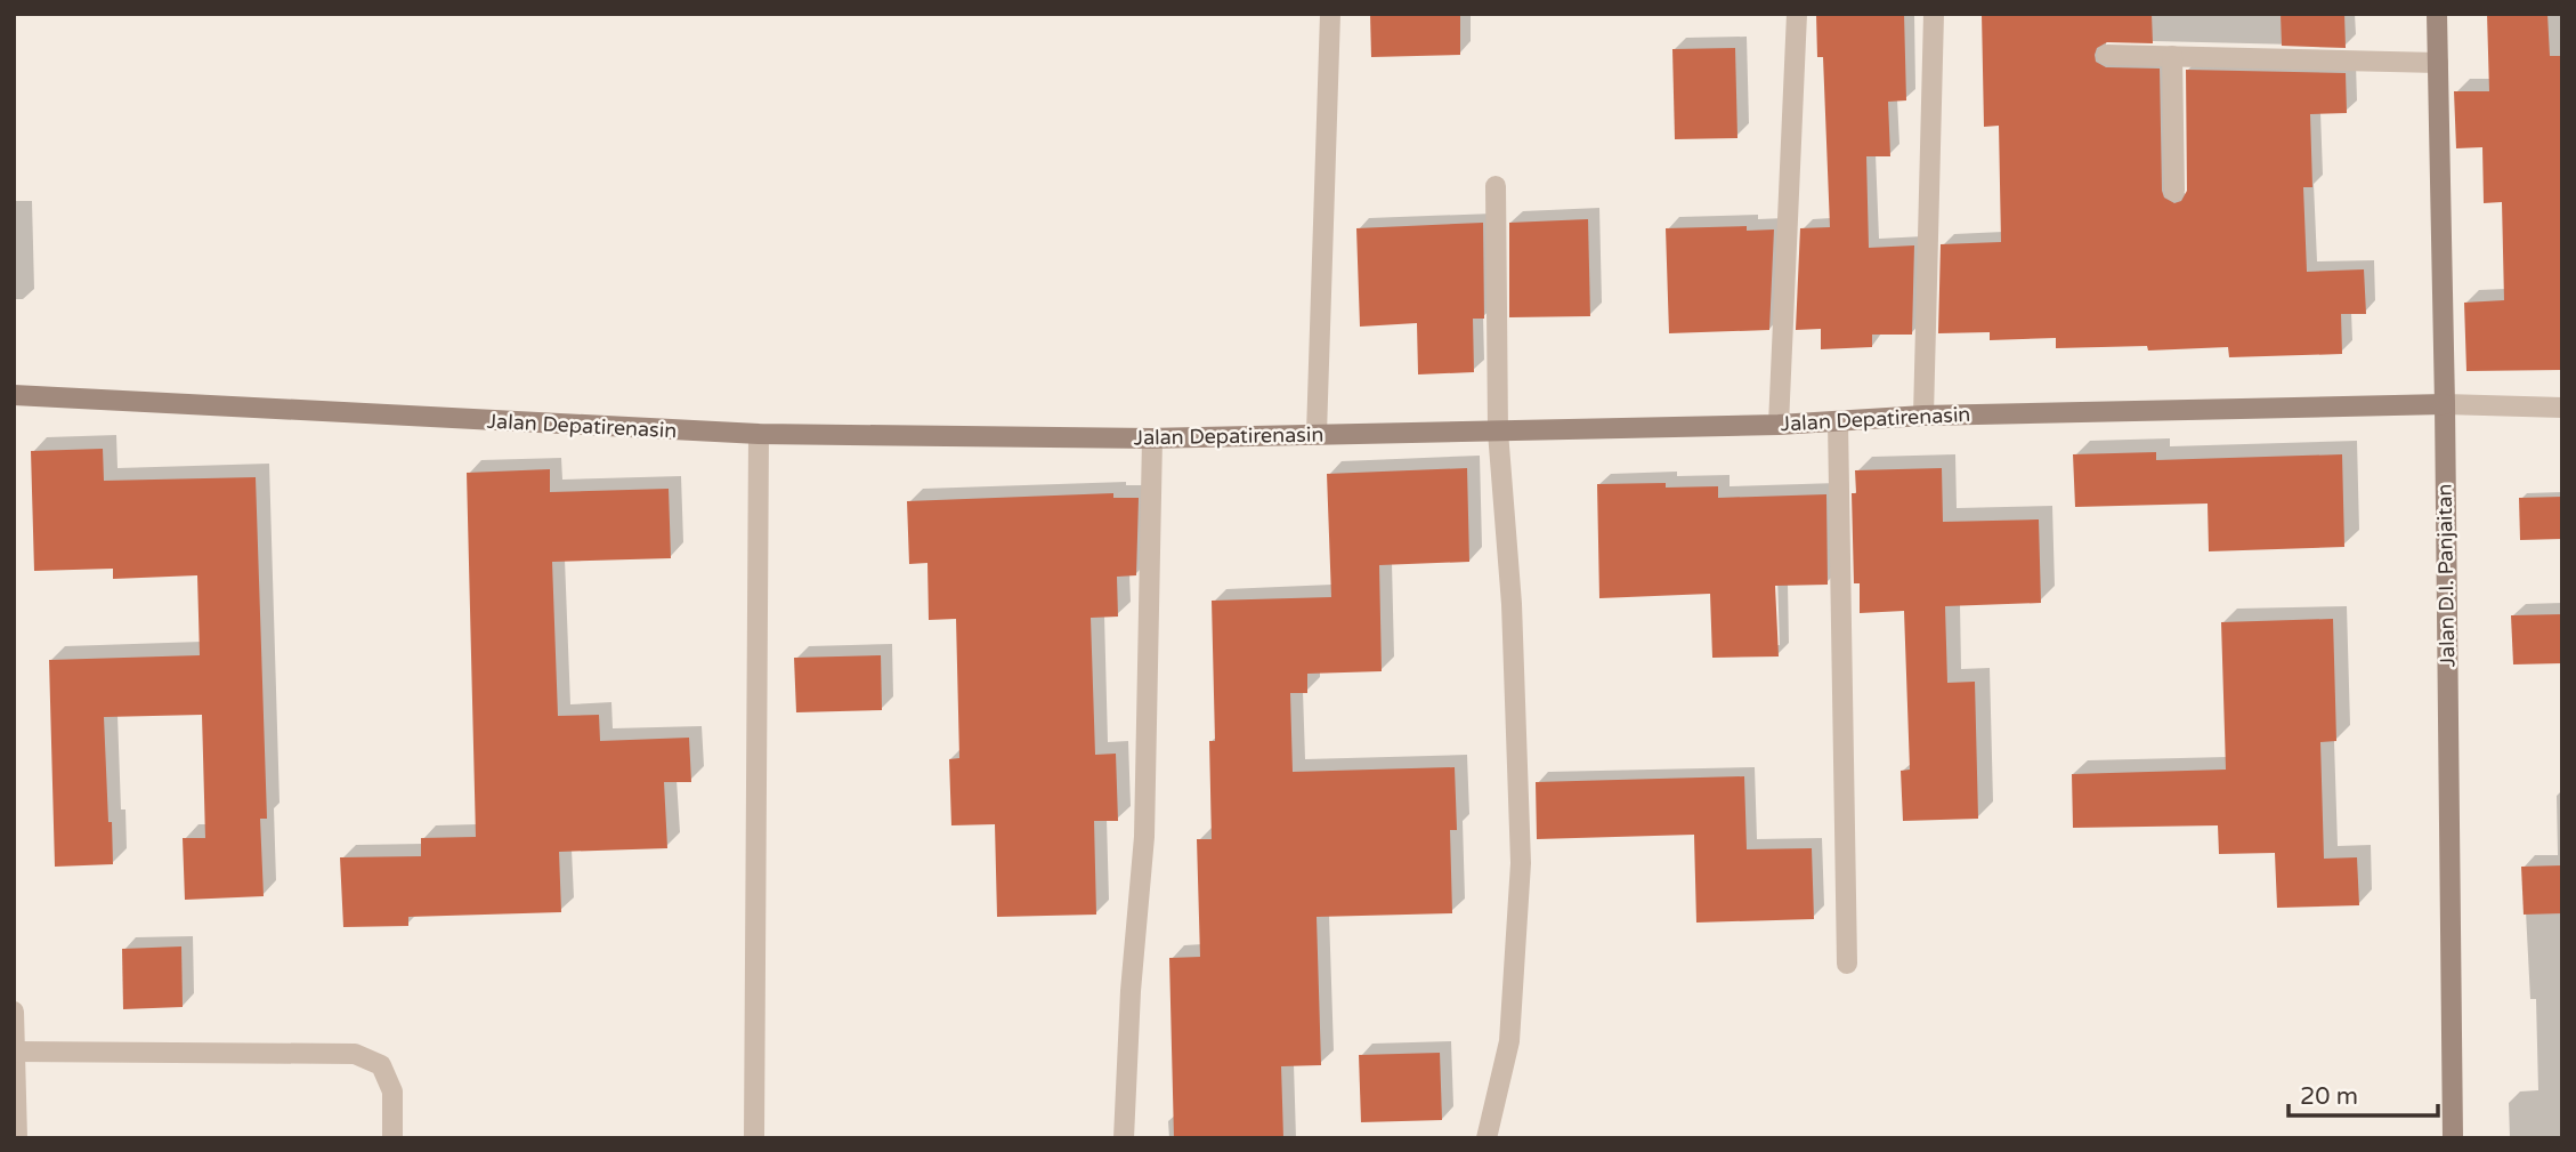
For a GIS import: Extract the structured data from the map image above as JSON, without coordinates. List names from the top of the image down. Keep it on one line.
{"streets":{"street":["Jalan Depatirenasin","Jalan D.I. Panjaitan"]},"crossings":[["Jalan Depatirenasin","Jalan D.I. Panjaitan"]],"scale_bar":"20 m"}
